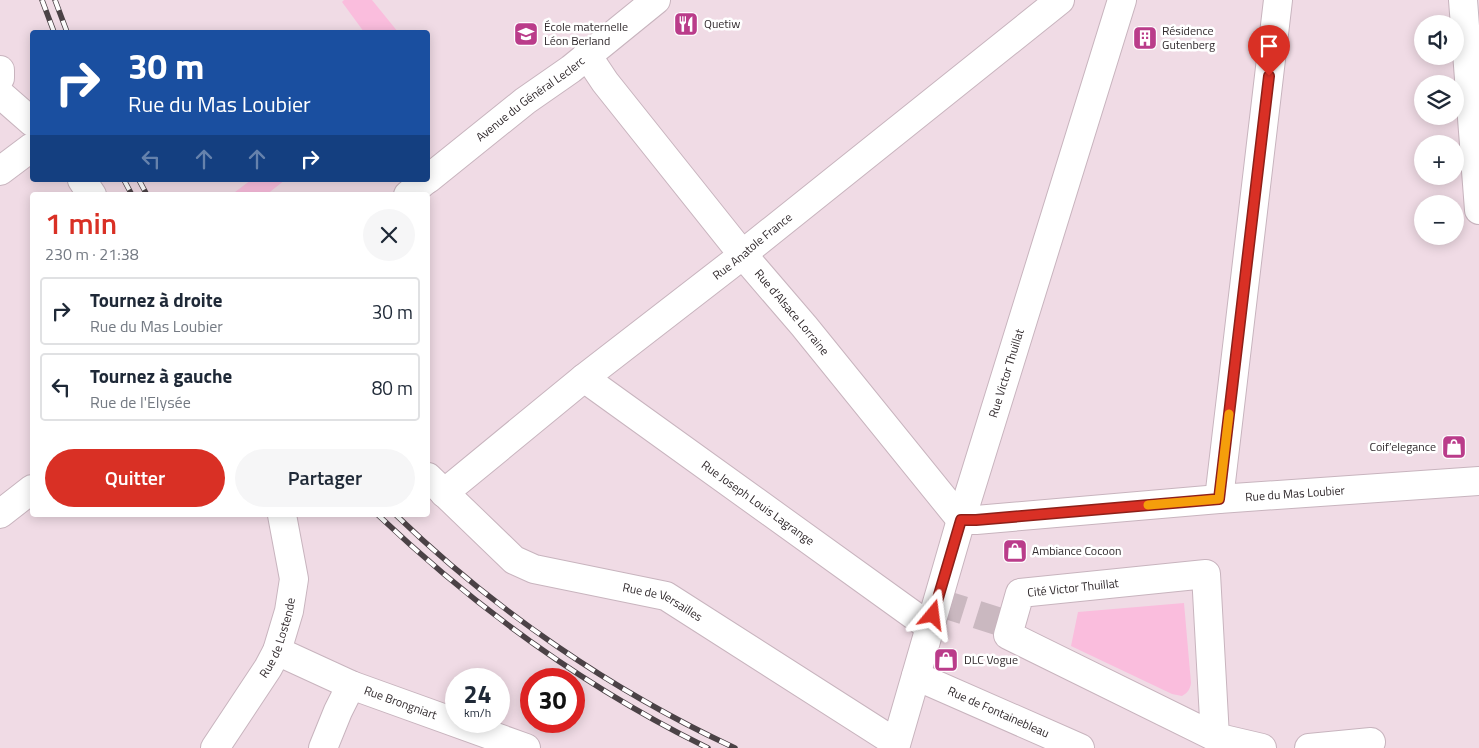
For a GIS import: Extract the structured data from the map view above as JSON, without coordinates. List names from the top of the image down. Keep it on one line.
{"streets":{"street":["Avenue du Général Leclerc","Rue Anatole France","Rue d'Alsace Lorraine","Rue Victor Thuillat","Rue du Mas Loubier","Rue Joseph Louis Lagrange","Cité Victor Thuillat","Rue de Versailles","Rue de Lostende","Rue Brongniart","Rue de Fontainebleau"]},"crossings":[["Avenue du Général Leclerc","Rue d'Alsace Lorraine"],["Rue Anatole France","Rue d'Alsace Lorraine"],["Rue Anatole France","Rue Joseph Louis Lagrange"],["Rue Anatole France","Rue de Versailles"],["Rue d'Alsace Lorraine","Rue Victor Thuillat"],["Rue d'Alsace Lorraine","Rue du Mas Loubier"],["Rue Victor Thuillat","Rue du Mas Loubier"],["Rue Victor Thuillat","Rue Joseph Louis Lagrange"],["Rue Victor Thuillat","Rue de Versailles"],["Rue Victor Thuillat","Rue de Fontainebleau"],["Rue de Lostende","Rue Brongniart"]],"places":{"restaurant":["Quetiw"],"school or university":["École maternelle Léon Berland"],"building":["Résidence Gutenberg"],"shop":["Coif’elegance","Ambiance Cocoon","DLC Vogue"]},"page":{"map_buttons":["+","−"],"turn":["30 m","Rue du Mas Loubier"],"heading":["1 min","230 m · 21:38"],"list":[{"name":"Tournez à droite","note":"Rue du Mas Loubier","value":"30 m"},{"name":"Tournez à gauche","note":"Rue de l'Elysée","value":"80 m"}],"buttons":["Quitter","Partager"],"speed":"24 km/h","limit":"30"}}
